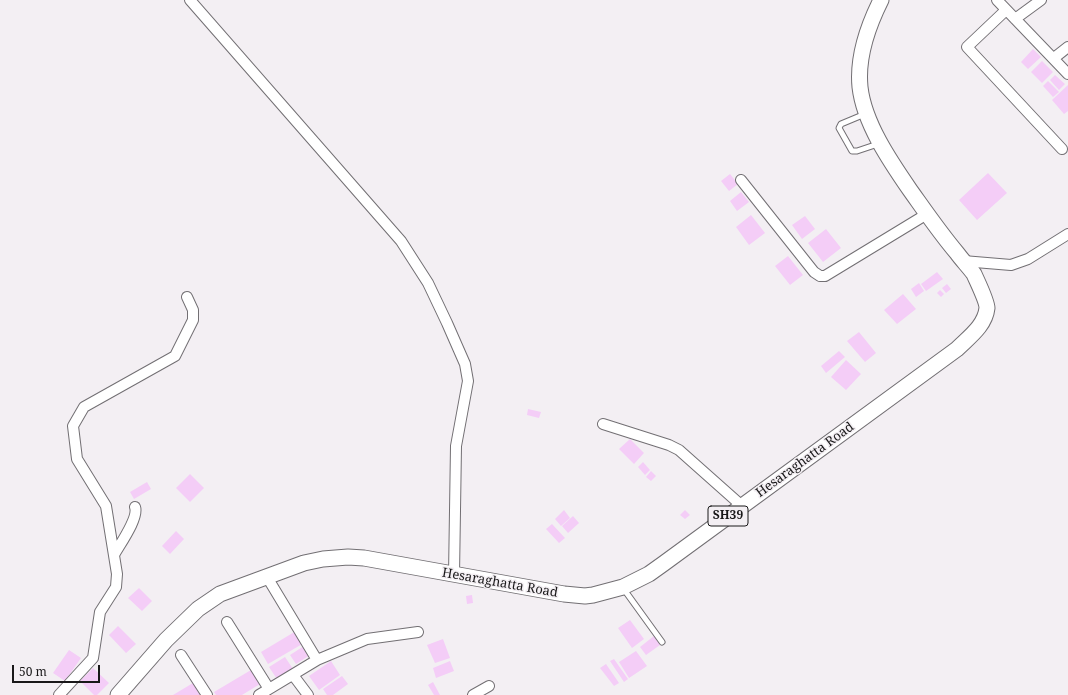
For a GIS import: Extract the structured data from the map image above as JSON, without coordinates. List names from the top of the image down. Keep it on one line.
{"streets":{"main road":["Hesaraghatta Road","SH39"]},"scale_bar":"50 m"}
